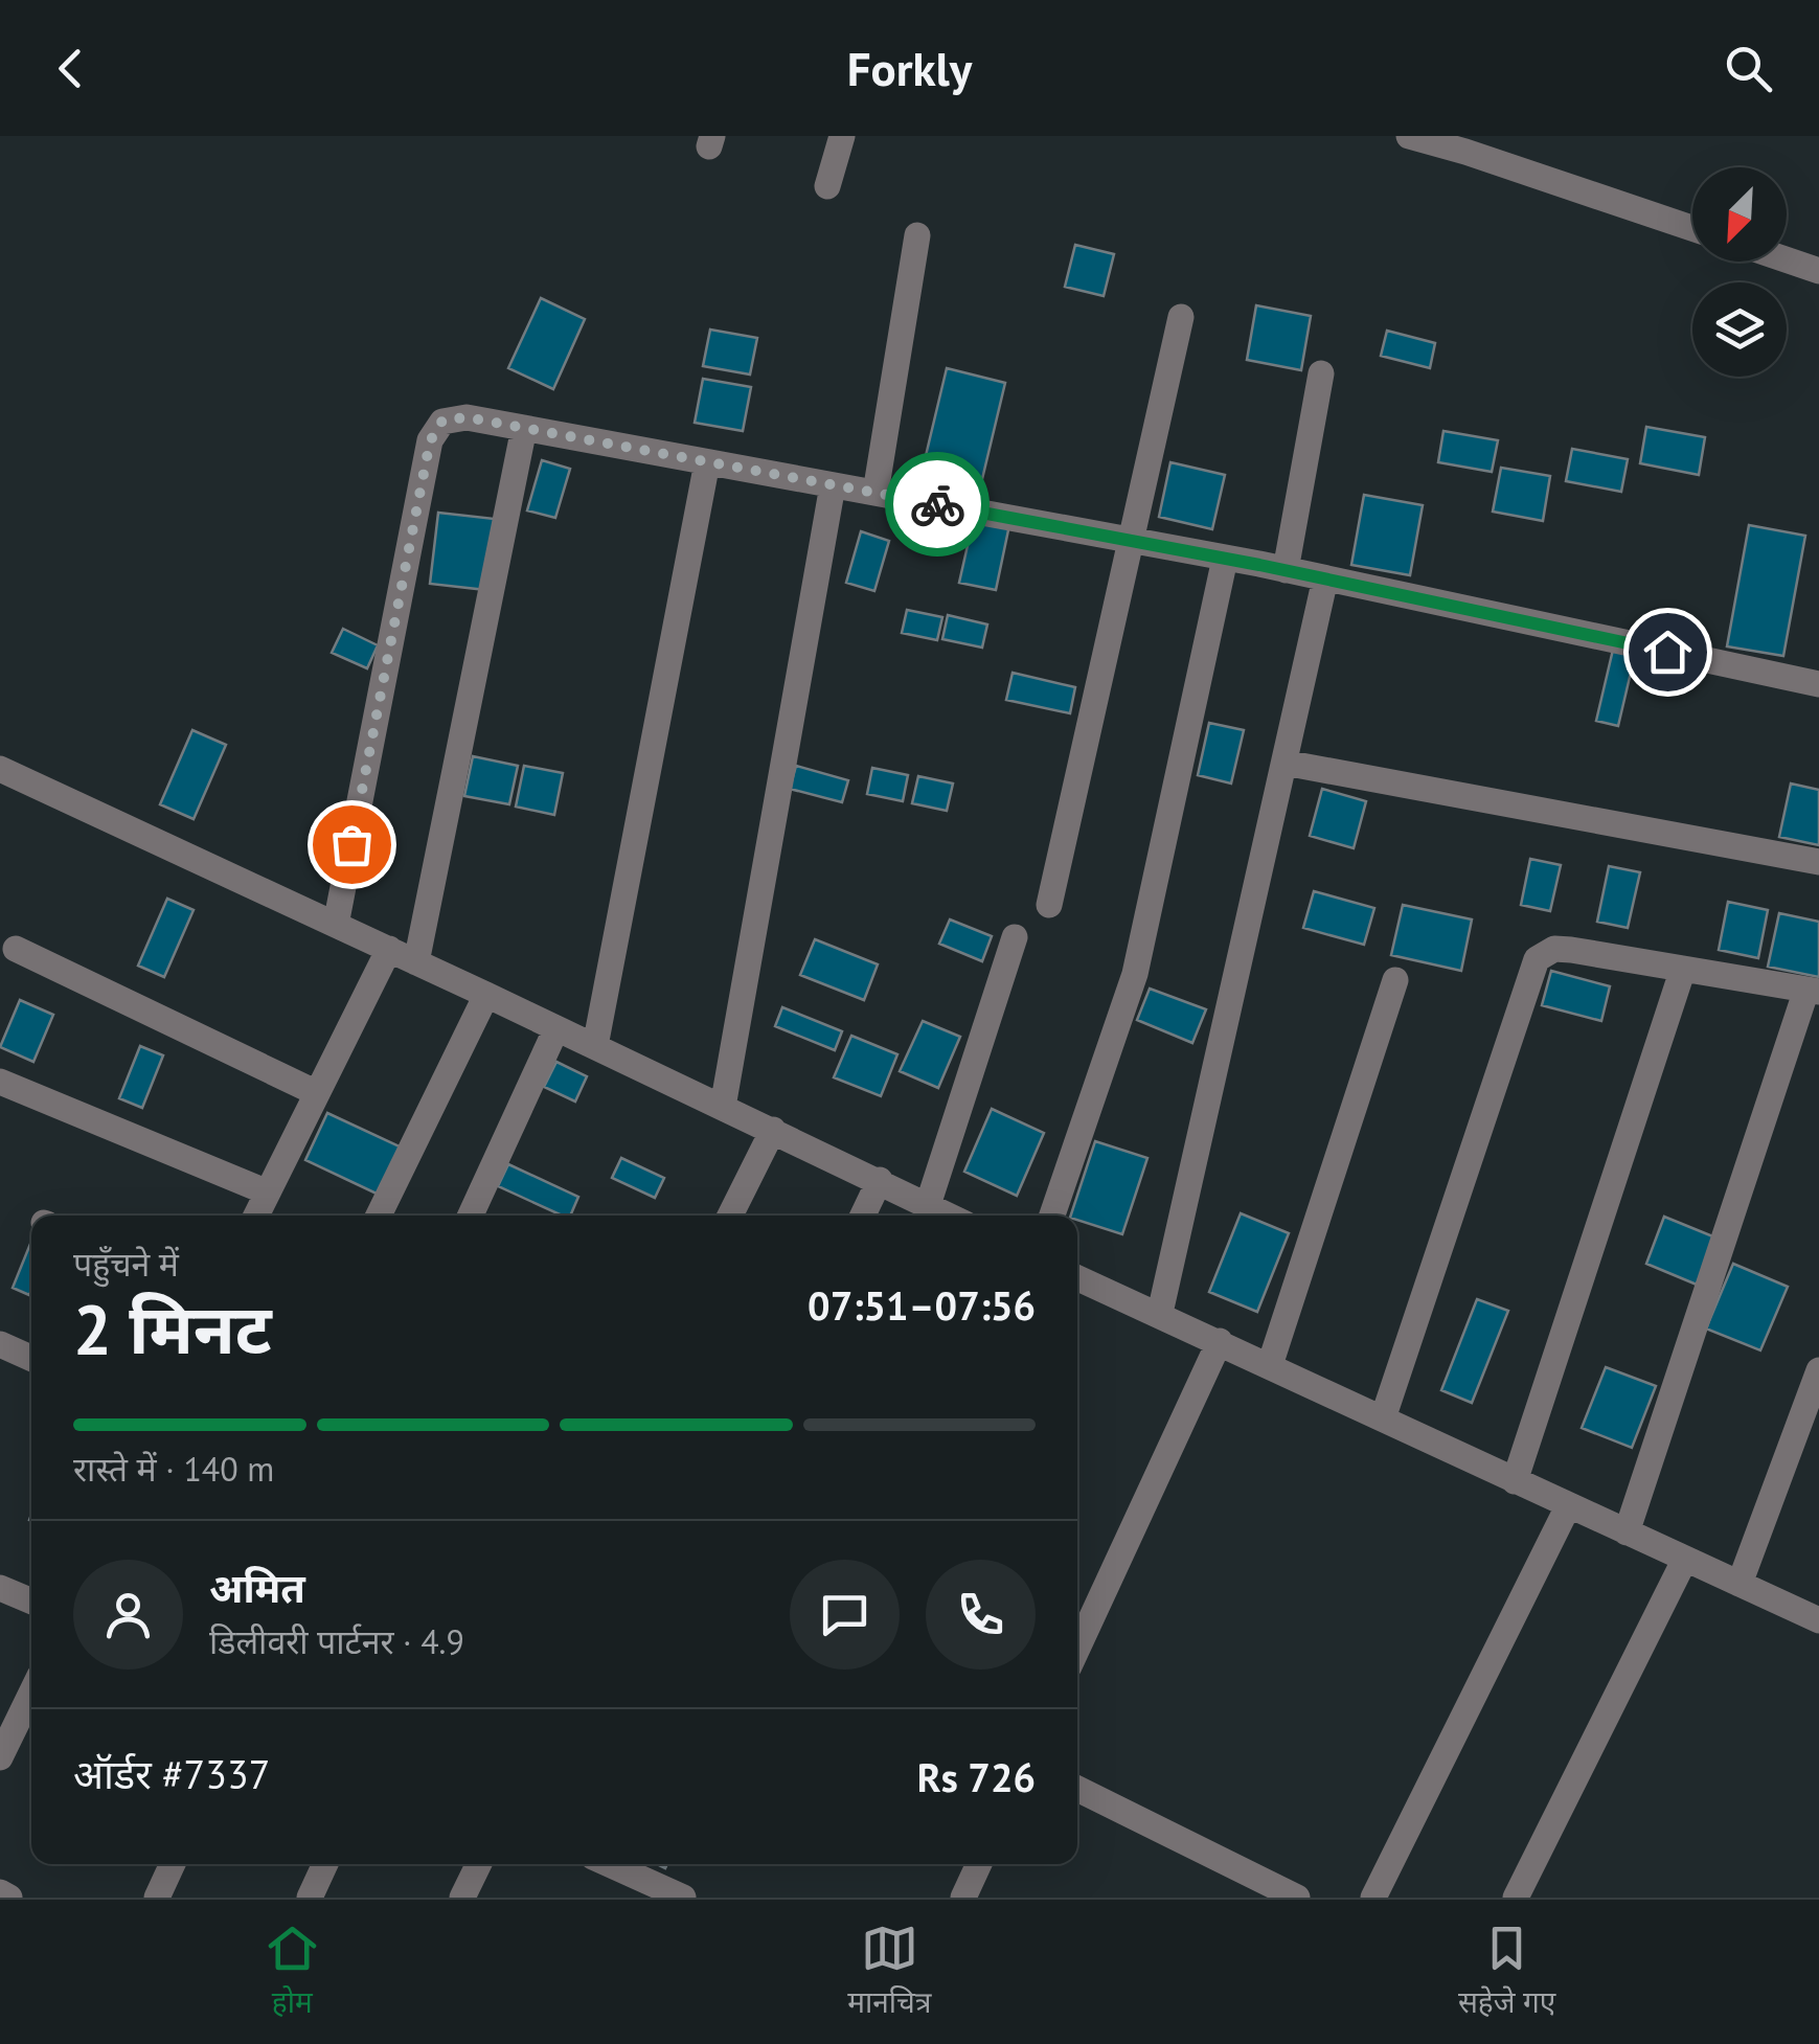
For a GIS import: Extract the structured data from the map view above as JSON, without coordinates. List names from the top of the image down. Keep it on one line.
{"north":"bottom left","page":{"header":"Forkly","heading":["2 मिनट","पहुँचने में","07:51–07:56"],"panel":["अमित","डिलीवरी पार्टनर · 4.9","ऑर्डर #7337","Rs 726"],"bar":"रास्ते में · 140 m","tabs":["होम","मानचित्र","सहेजे गए"]}}
